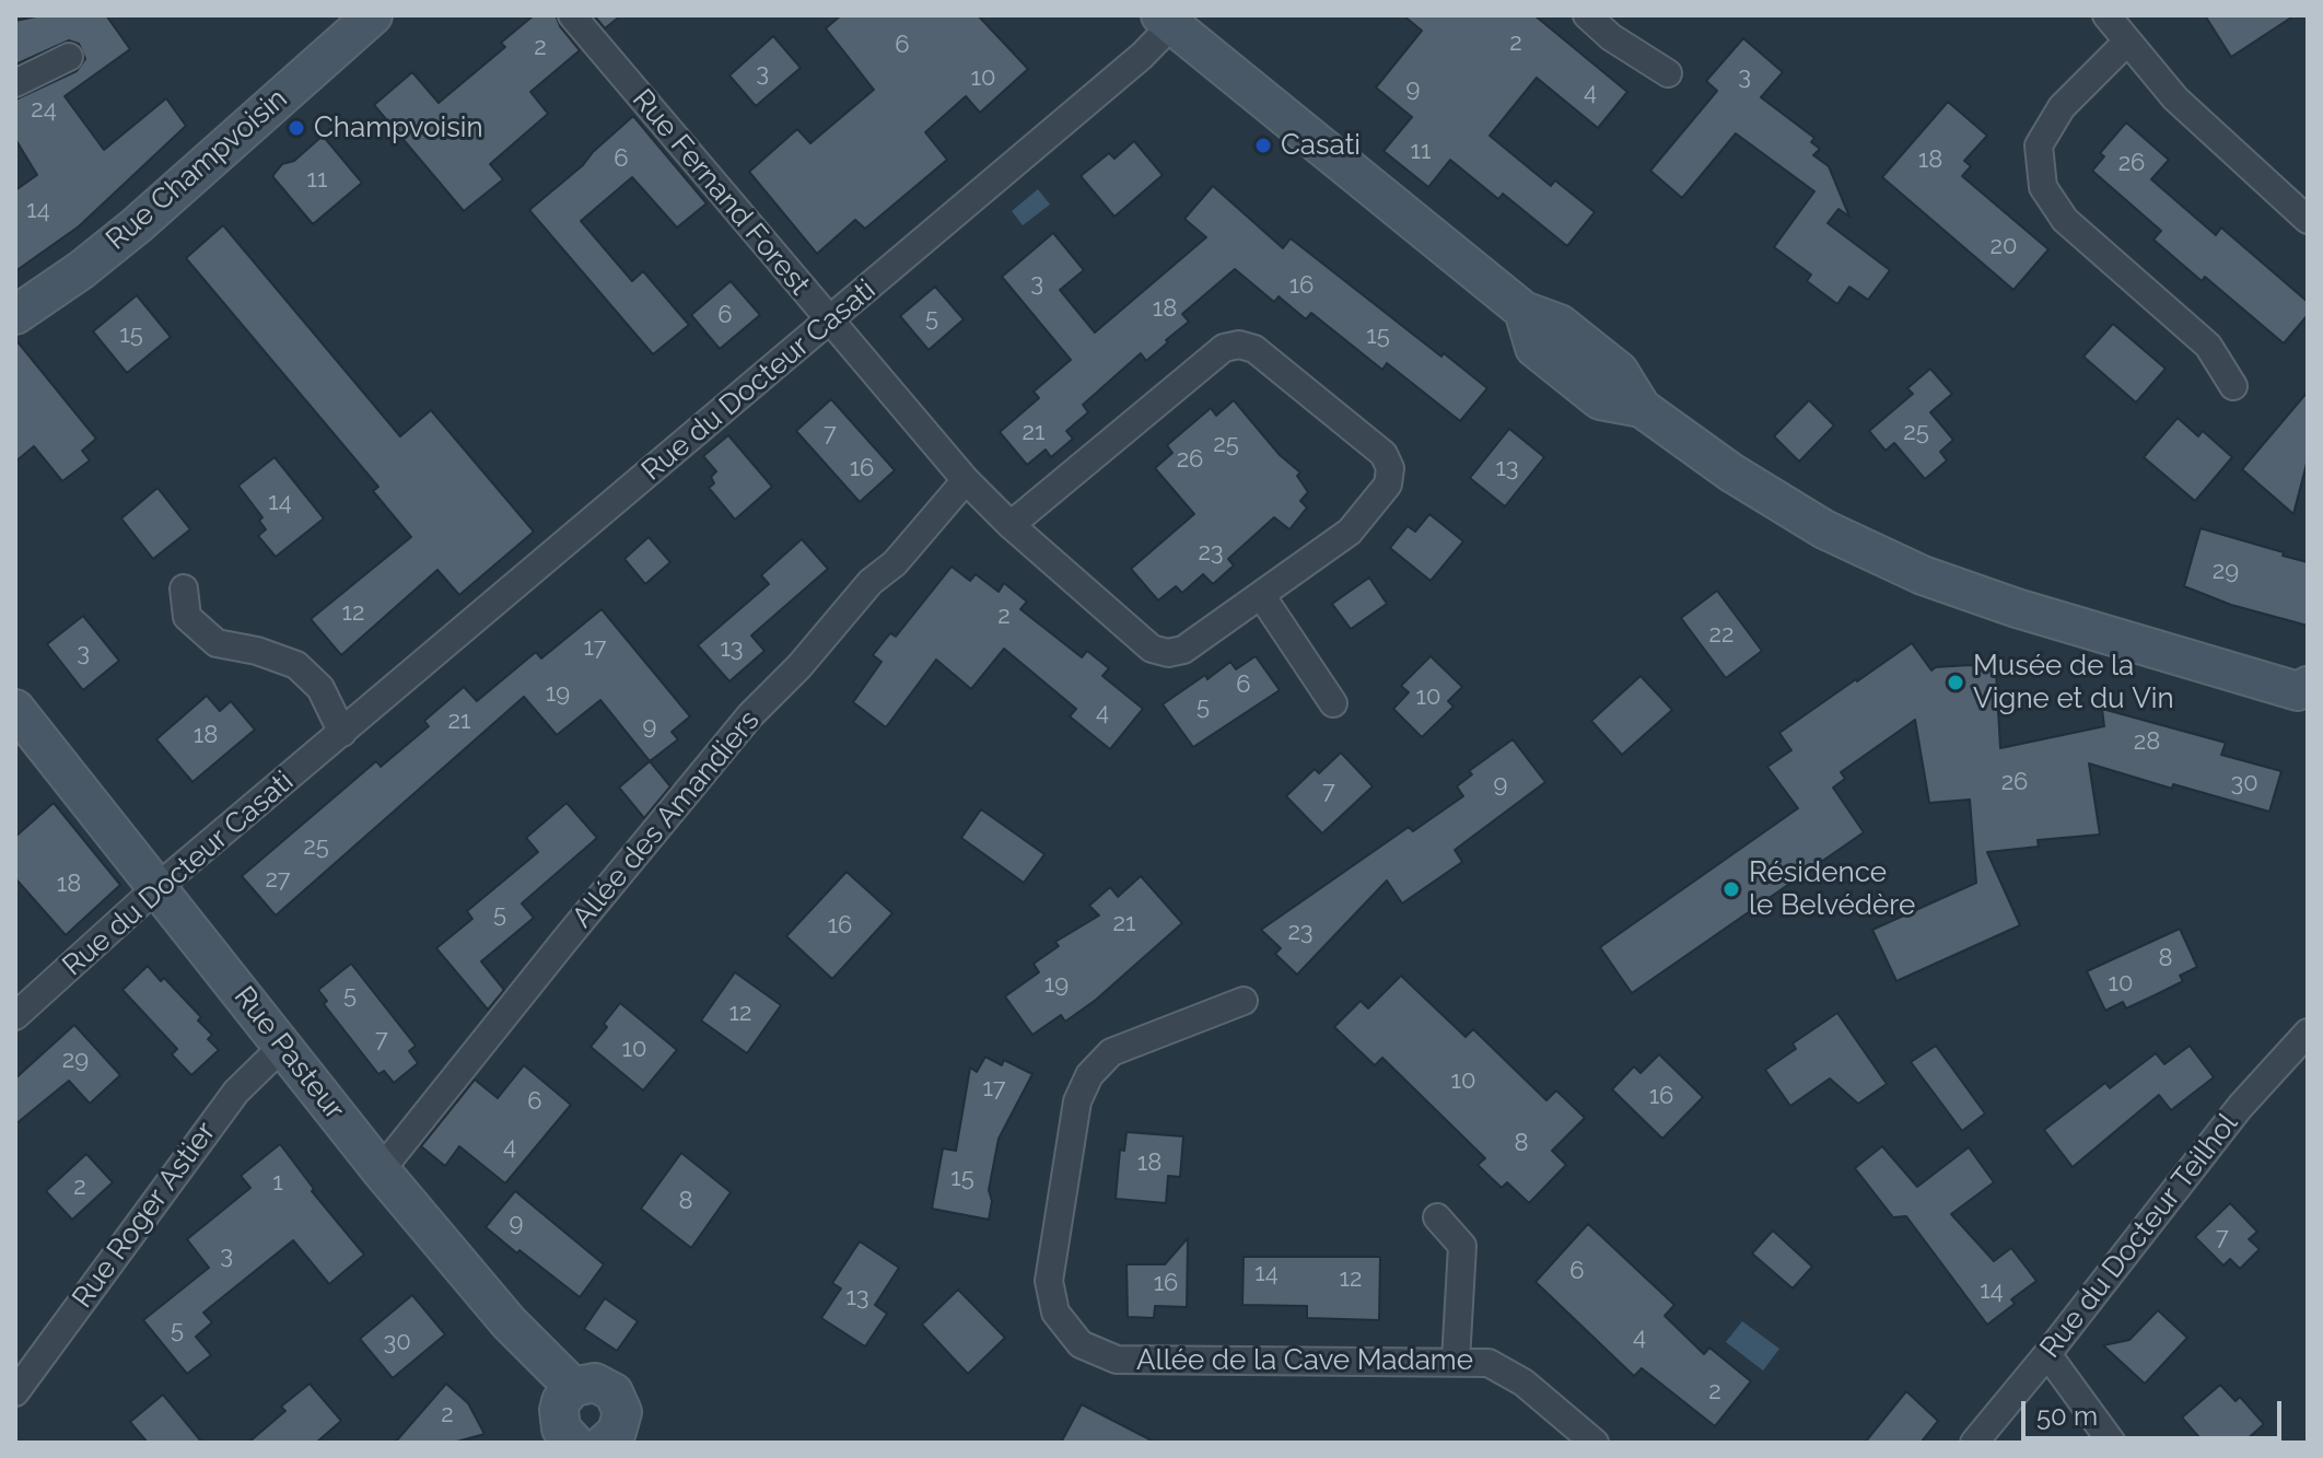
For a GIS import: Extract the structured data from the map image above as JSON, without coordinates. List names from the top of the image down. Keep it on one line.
{"streets":{"main road":["Rue Champvoisin","Rue Pasteur"],"street":["Rue Fernand Forest","Rue du Docteur Casati","Allée des Amandiers","Rue Roger Astier","Rue du Docteur Teilhol","Allée de la Cave Madame"]},"crossings":[["Rue Fernand Forest","Rue du Docteur Casati"],["Rue Fernand Forest","Allée des Amandiers"],["Rue du Docteur Casati","Rue Pasteur"],["Allée des Amandiers","Rue Pasteur"],["Rue Pasteur","Rue Roger Astier"]],"places":["Champvoisin","Casati","Musée de la Vigne et du Vin","Résidence le Belvédère"],"house_numbers":["2","6","2","3","3","10","9","4","24","11","6","18","26","11","14","20","3","16","18","6","5","15","15","21","25","7","25","26","16","13","14","23","29","12","2","22","17","13","3","6","19","10","5","4","21","9","18","28","26","30","9","7","25","27","18","5","21","16","23","8","10","19","5","12","7","10","29","10","17","16","6","8","4","18","15","1","2","8","9","7","3","6","14","12","16","14","13","5","4","30","2","2"],"scale_bar":"50 m"}
